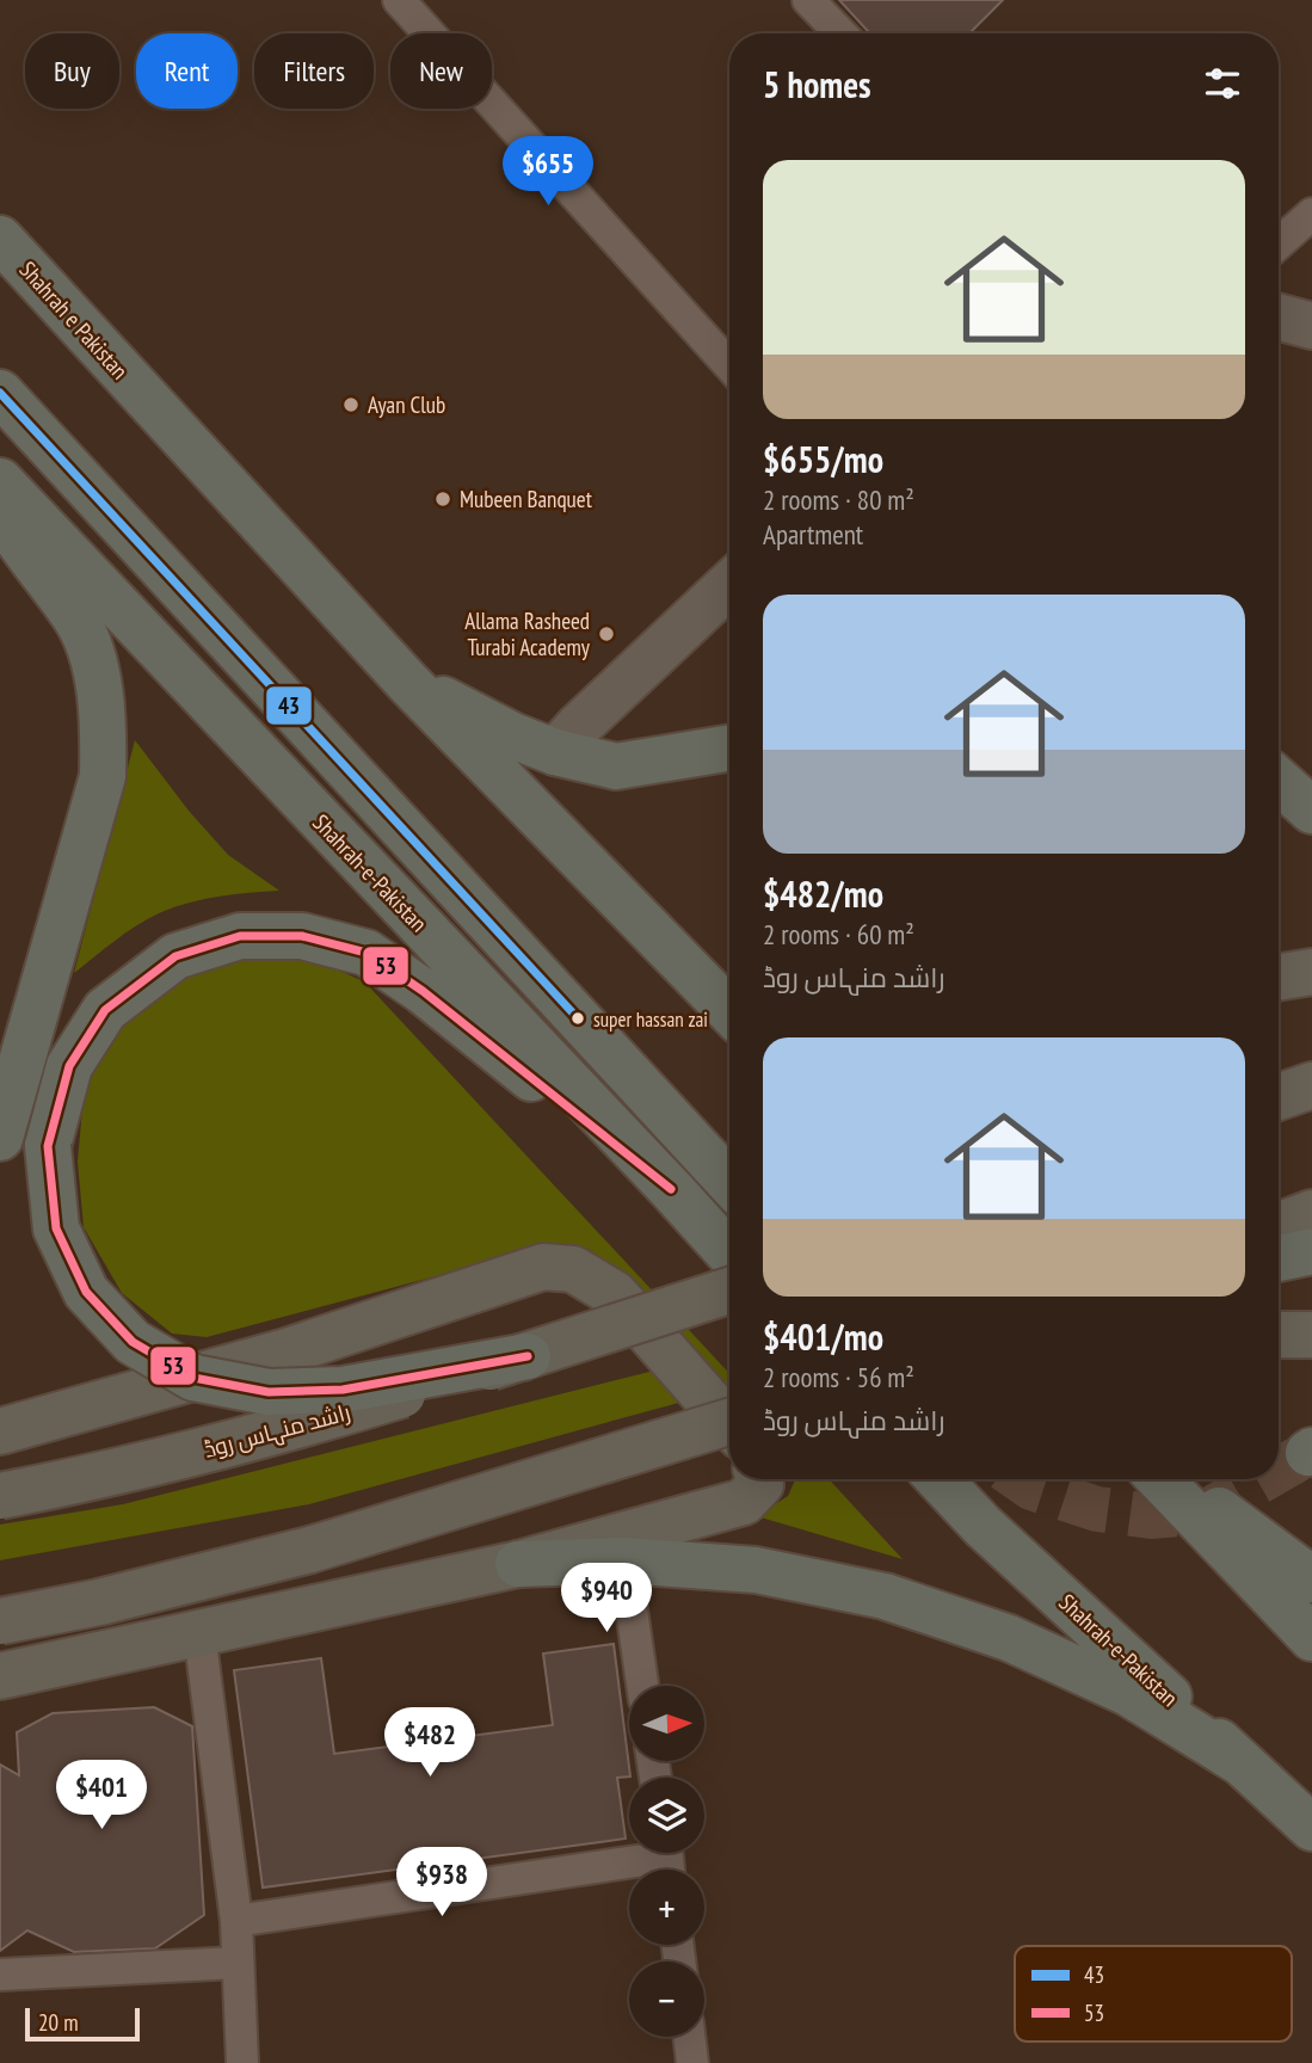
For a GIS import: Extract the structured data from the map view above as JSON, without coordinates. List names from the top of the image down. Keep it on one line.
{"streets":{"highway":["Shahrah e Pakistan","Shahrah-e-Pakistan"],"main road":["راشد منہاس روڈ"]},"places":["Ayan Club","Mubeen Banquet","Allama Rasheed Turabi Academy","super hassan zai"],"lines":["transit line 43","transit line 53"],"legend":["43","53"],"scale_bar":"20 m","north":"right","page":{"chip":["Buy","Rent","Filters","New"],"heading":"5 homes","list":[{"name":"$655/mo","note":"2 rooms · 80 m² · Apartment"},{"name":"$482/mo","note":"2 rooms · 60 m² · راشد منہاس روڈ"},{"name":"$401/mo","note":"2 rooms · 56 m² · راشد منہاس روڈ"}],"price":["$655","$940","$482","$401","$938"],"map_buttons":["+","−"],"scale":"20 m"}}
